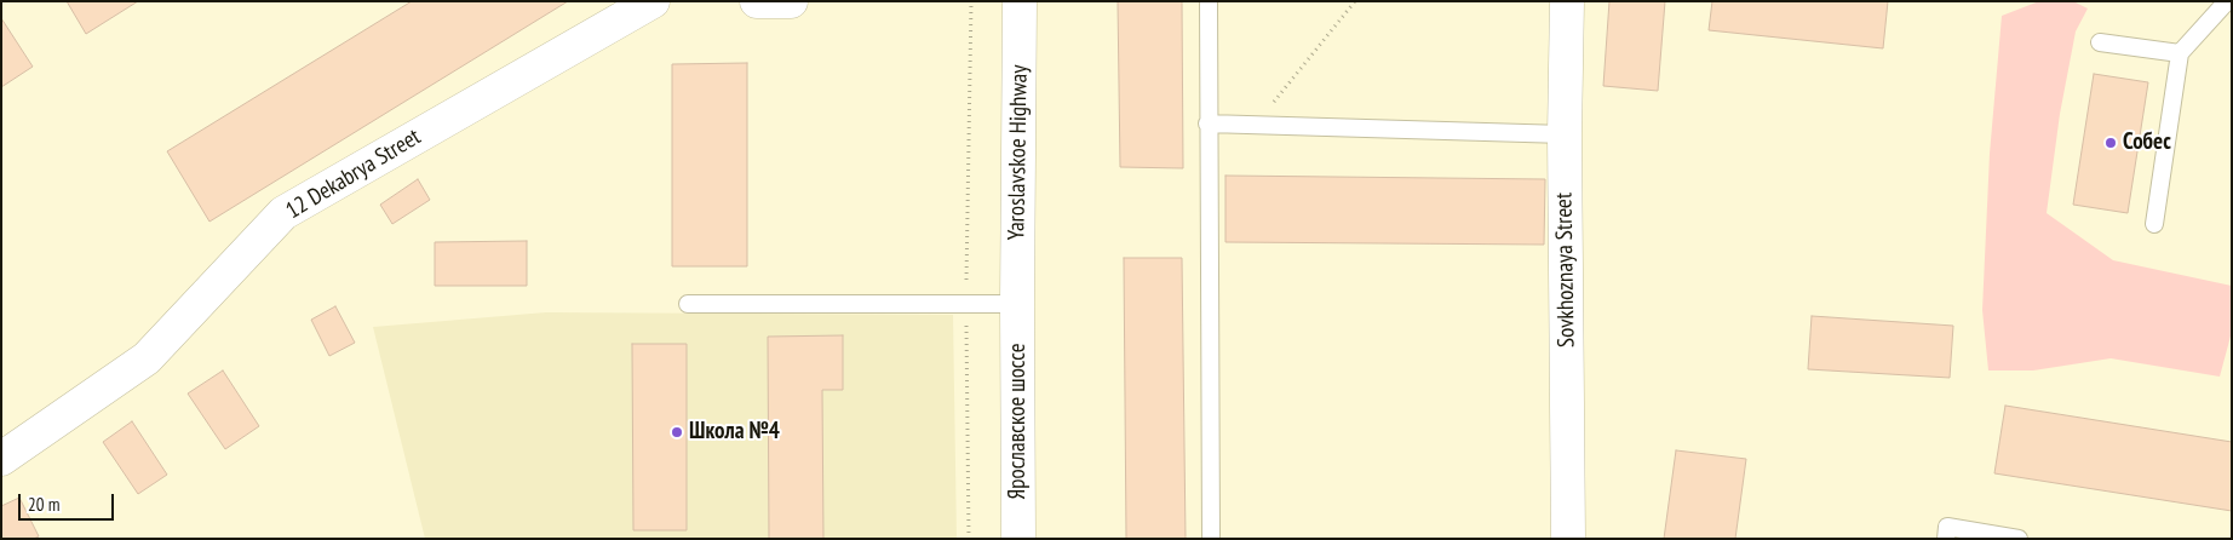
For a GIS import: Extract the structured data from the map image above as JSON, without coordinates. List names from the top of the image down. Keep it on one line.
{"streets":{"street":["Yaroslavskoe Highway","12 Dekabrya Street","Sovkhoznaya Street","Ярославское шоссе"]},"crossings":[["Yaroslavskoe Highway","Ярославское шоссе"]],"places":["Собес","Школа №4"],"scale_bar":"20 m"}
